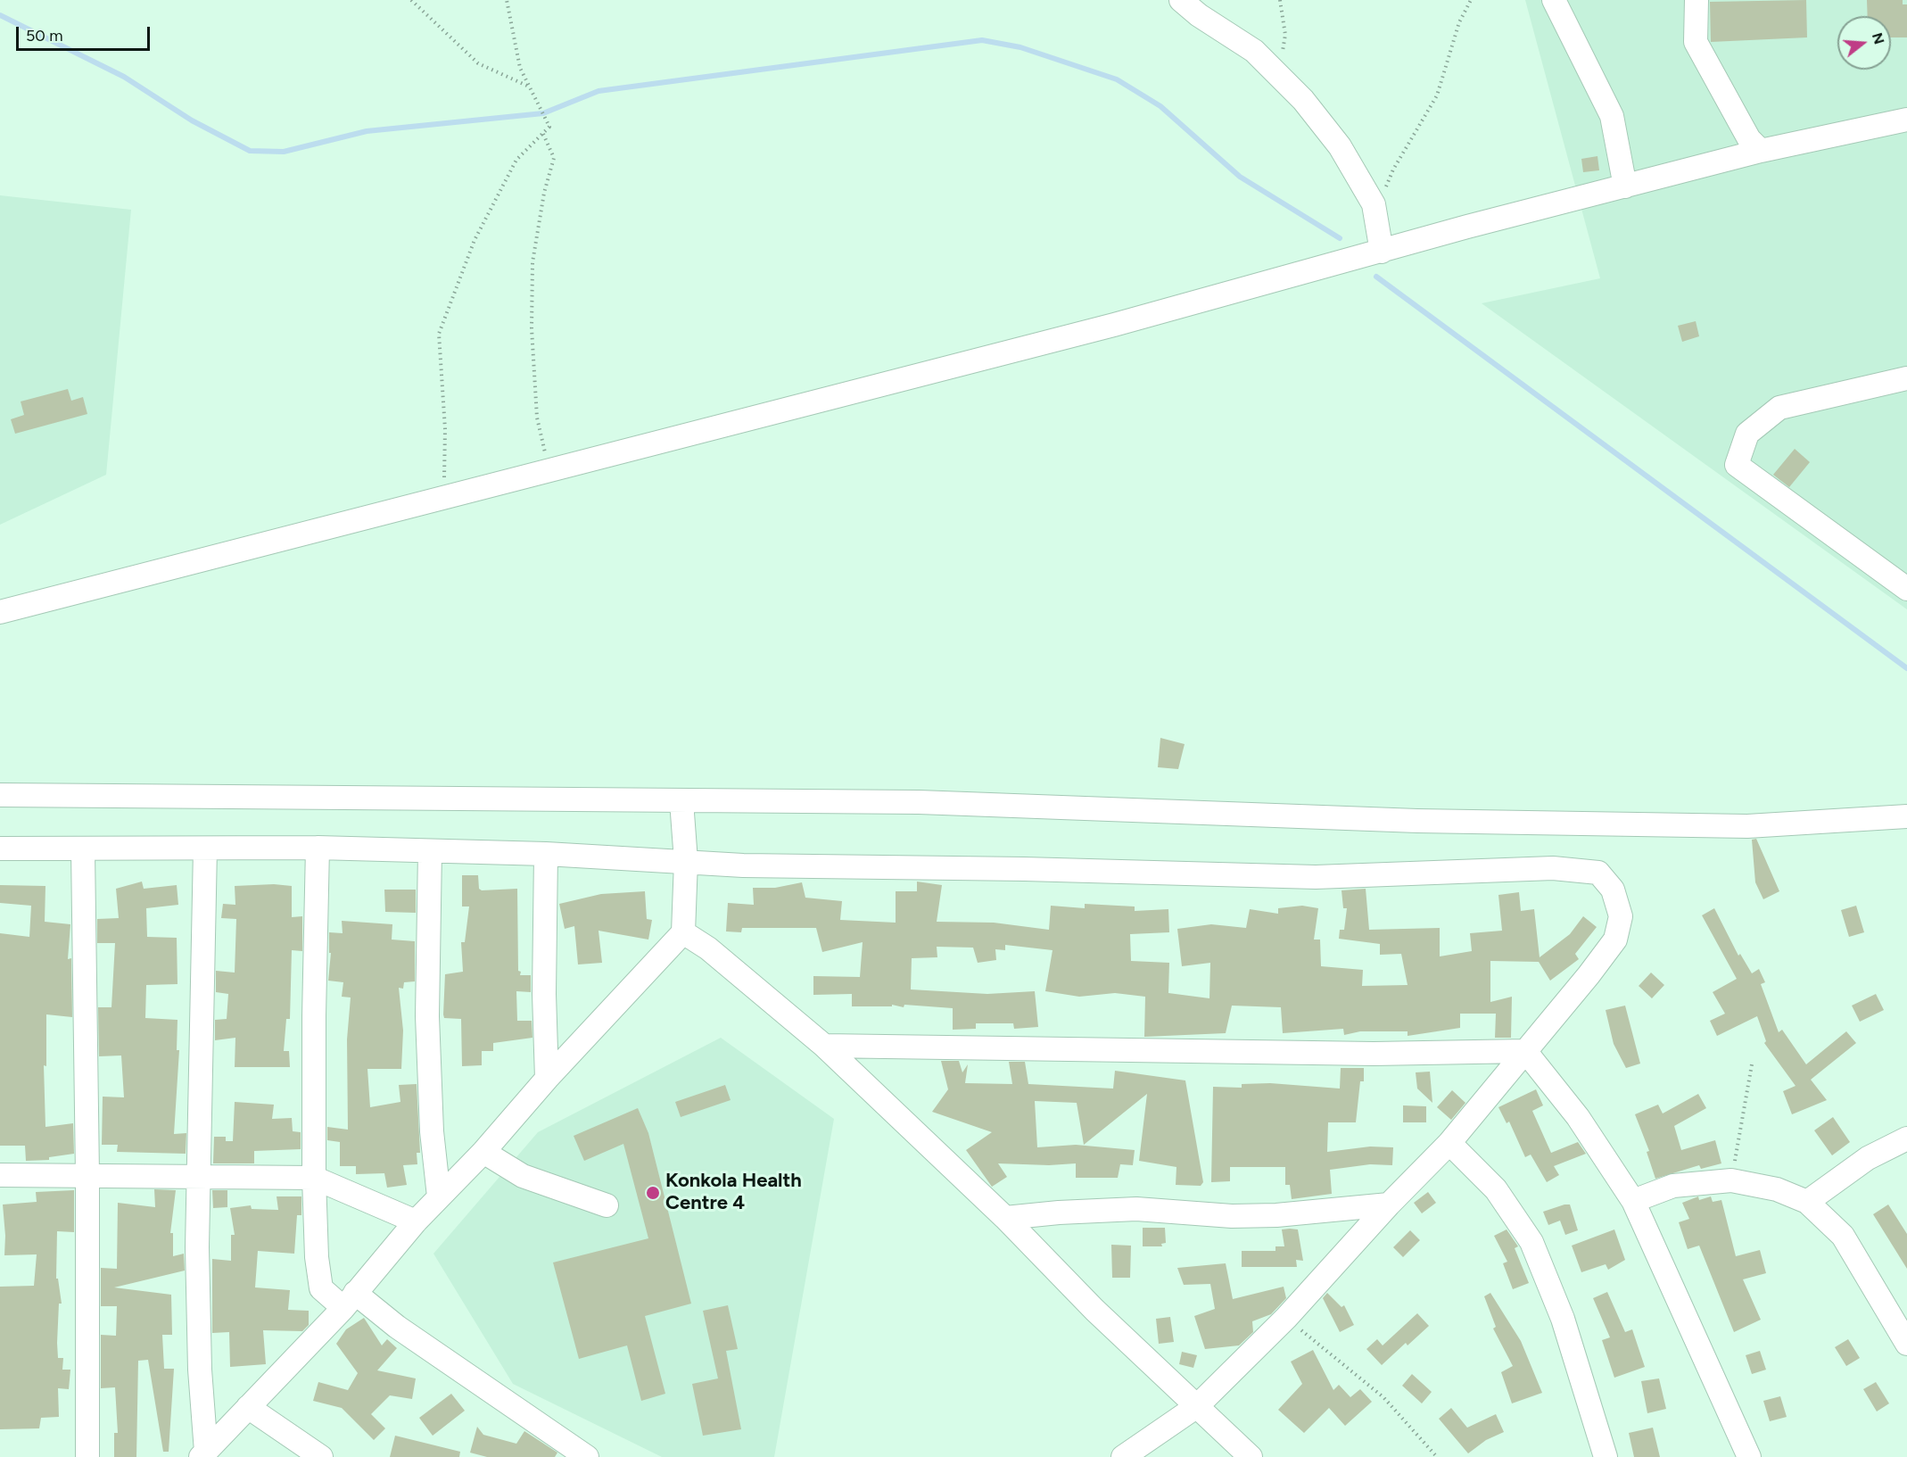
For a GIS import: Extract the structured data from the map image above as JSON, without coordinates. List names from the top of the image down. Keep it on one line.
{"places":["Konkola Health Centre 4"],"scale_bar":"50 m","north":"right"}
